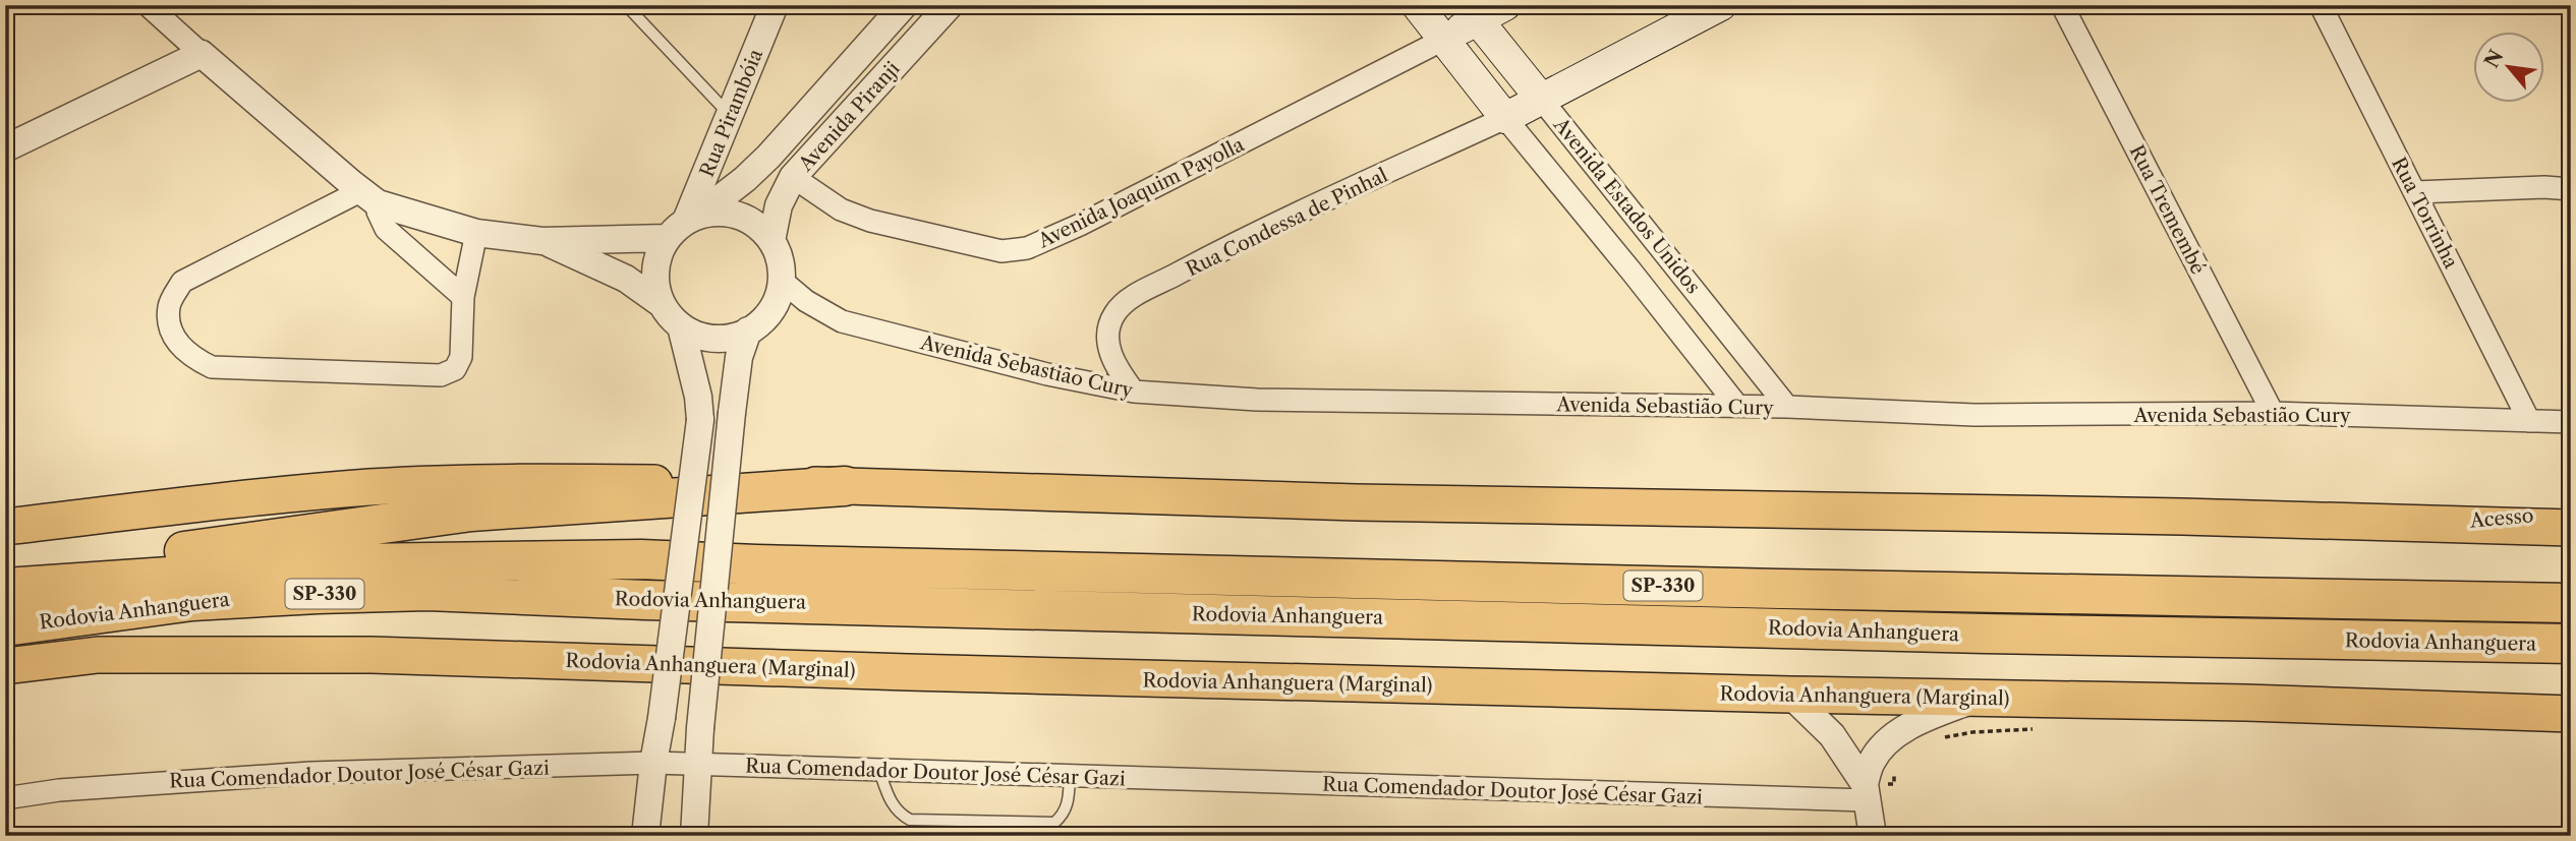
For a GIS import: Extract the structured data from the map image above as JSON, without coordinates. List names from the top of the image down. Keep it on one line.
{"streets":{"highway":["SP-330","Rodovia Anhanguera","Rodovia Anhanguera (Marginal)"],"main road":["Avenida Joaquim Payolla","Avenida Estados Unidos","Rua Condessa de Pinhal","Acesso"],"street":["Rua Pirambóia","Avenida Piranji","Rua Tremembé","Rua Torrinha","Avenida Sebastião Cury","Rua Comendador Doutor José César Gazi"]},"crossings":[["Rua Pirambóia","Avenida Piranji"],["Rua Pirambóia","Avenida Sebastião Cury"],["Avenida Piranji","Avenida Joaquim Payolla"],["Avenida Piranji","Avenida Sebastião Cury"],["Avenida Joaquim Payolla","Avenida Estados Unidos"],["Avenida Estados Unidos","Rua Condessa de Pinhal"],["Avenida Estados Unidos","Avenida Sebastião Cury"],["Rua Tremembé","Avenida Sebastião Cury"],["Rua Torrinha","Avenida Sebastião Cury"],["Rua Condessa de Pinhal","Avenida Sebastião Cury"]],"north":"top left"}
